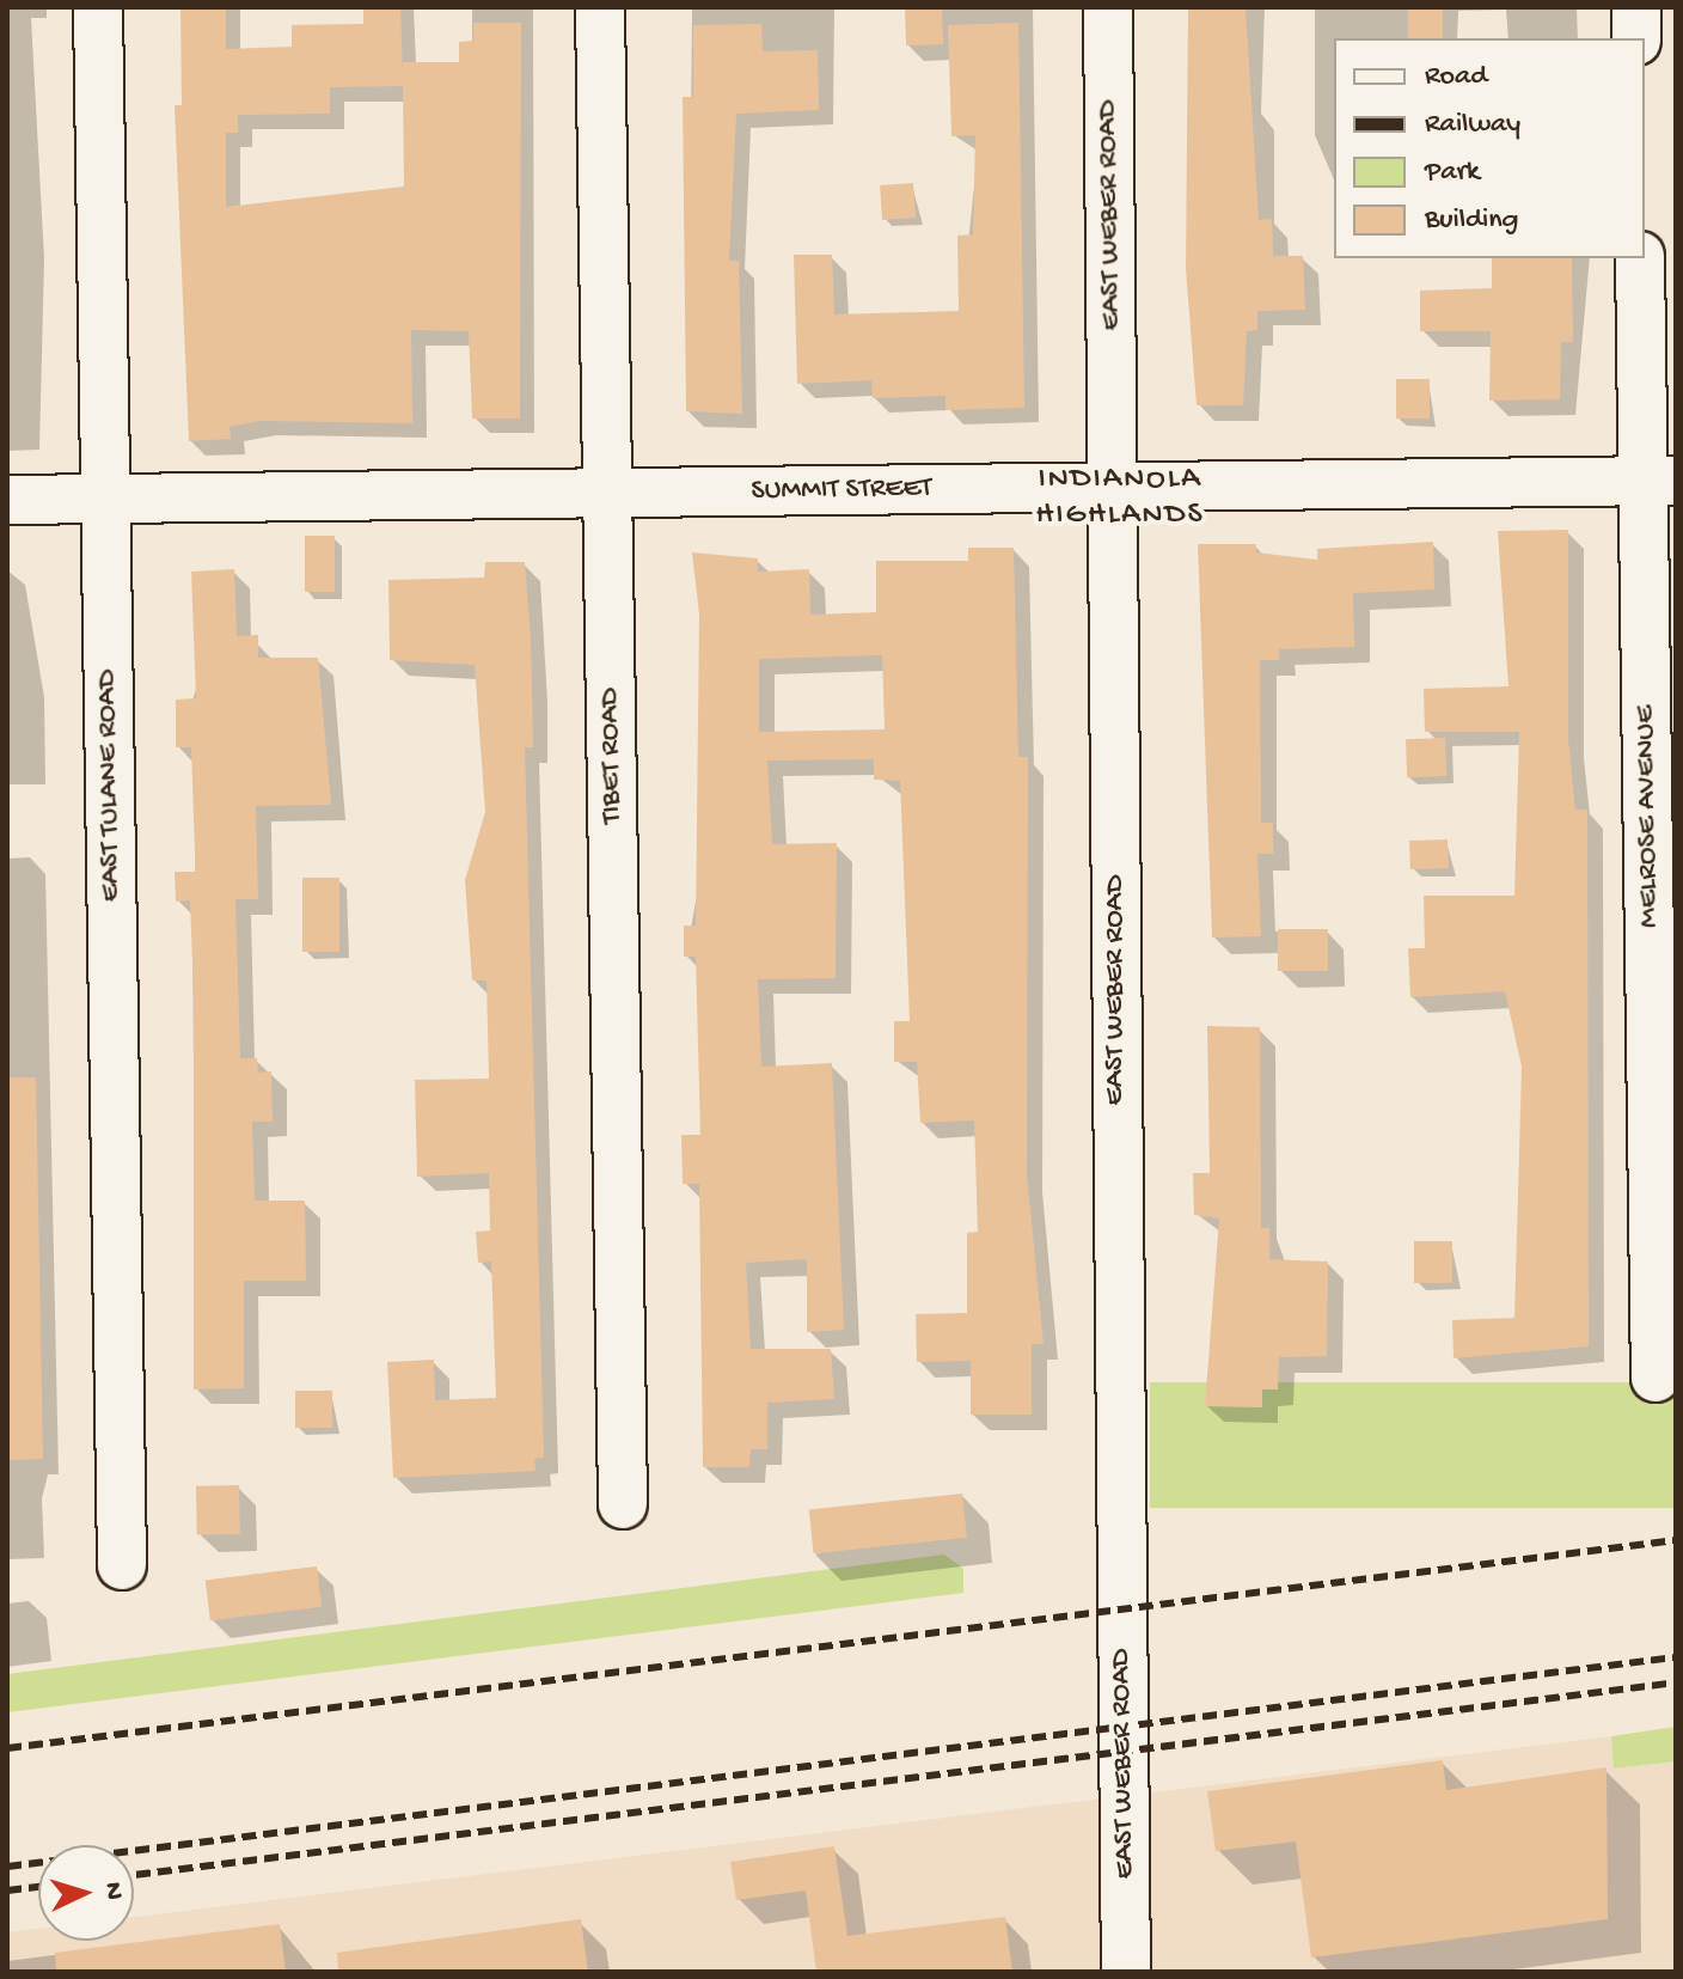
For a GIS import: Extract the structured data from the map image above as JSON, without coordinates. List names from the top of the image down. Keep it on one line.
{"streets":{"street":["EAST WEBER ROAD","SUMMIT STREET","TIBET ROAD","EAST TULANE ROAD","MELROSE AVENUE"]},"crossings":[["EAST WEBER ROAD","SUMMIT STREET"],["SUMMIT STREET","TIBET ROAD"],["SUMMIT STREET","EAST TULANE ROAD"],["SUMMIT STREET","MELROSE AVENUE"]],"districts":["INDIANOLA HIGHLANDS"],"legend":["Road","Railway","Park","Building"],"north":"right"}
